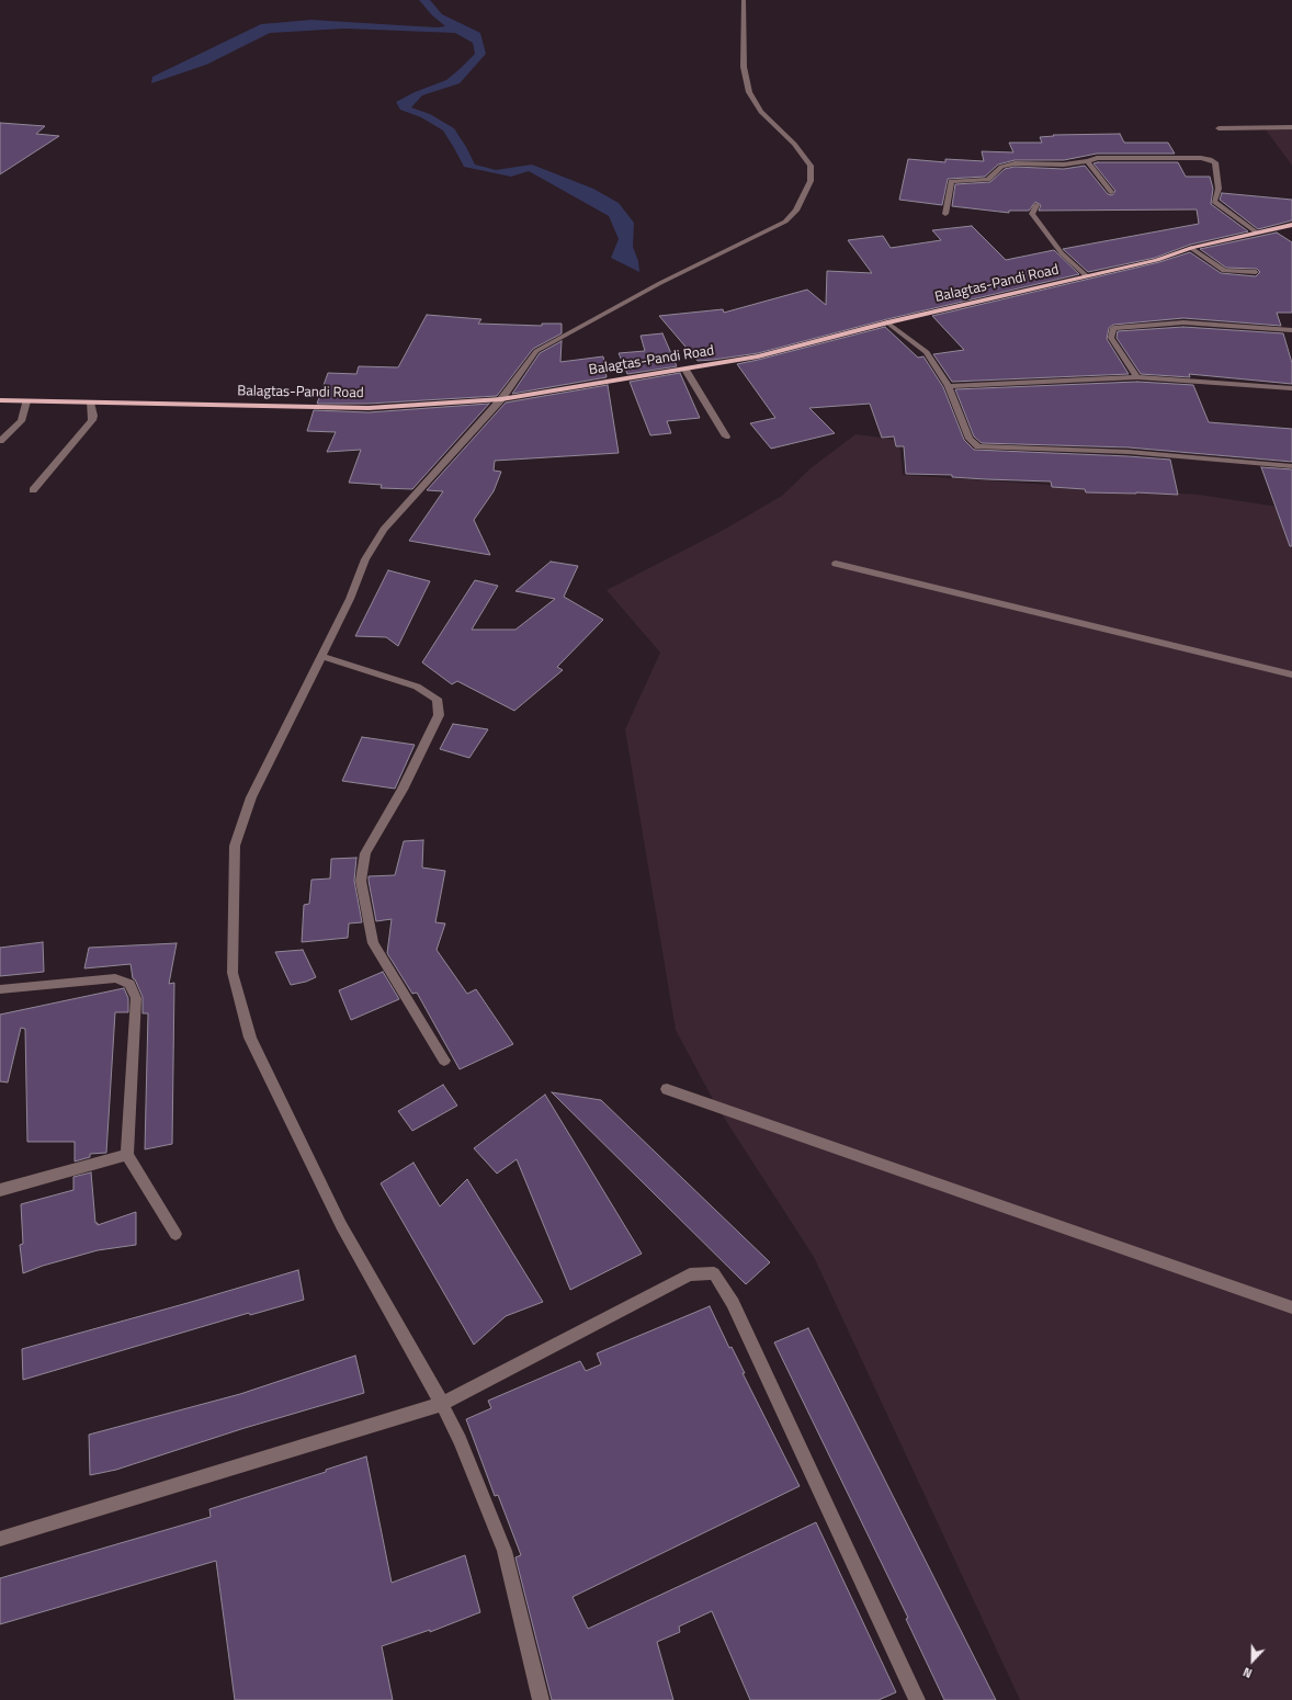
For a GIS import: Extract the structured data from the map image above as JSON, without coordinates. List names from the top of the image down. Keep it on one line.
{"streets":{"main road":["Balagtas-Pandi Road"]},"north":"bottom"}
